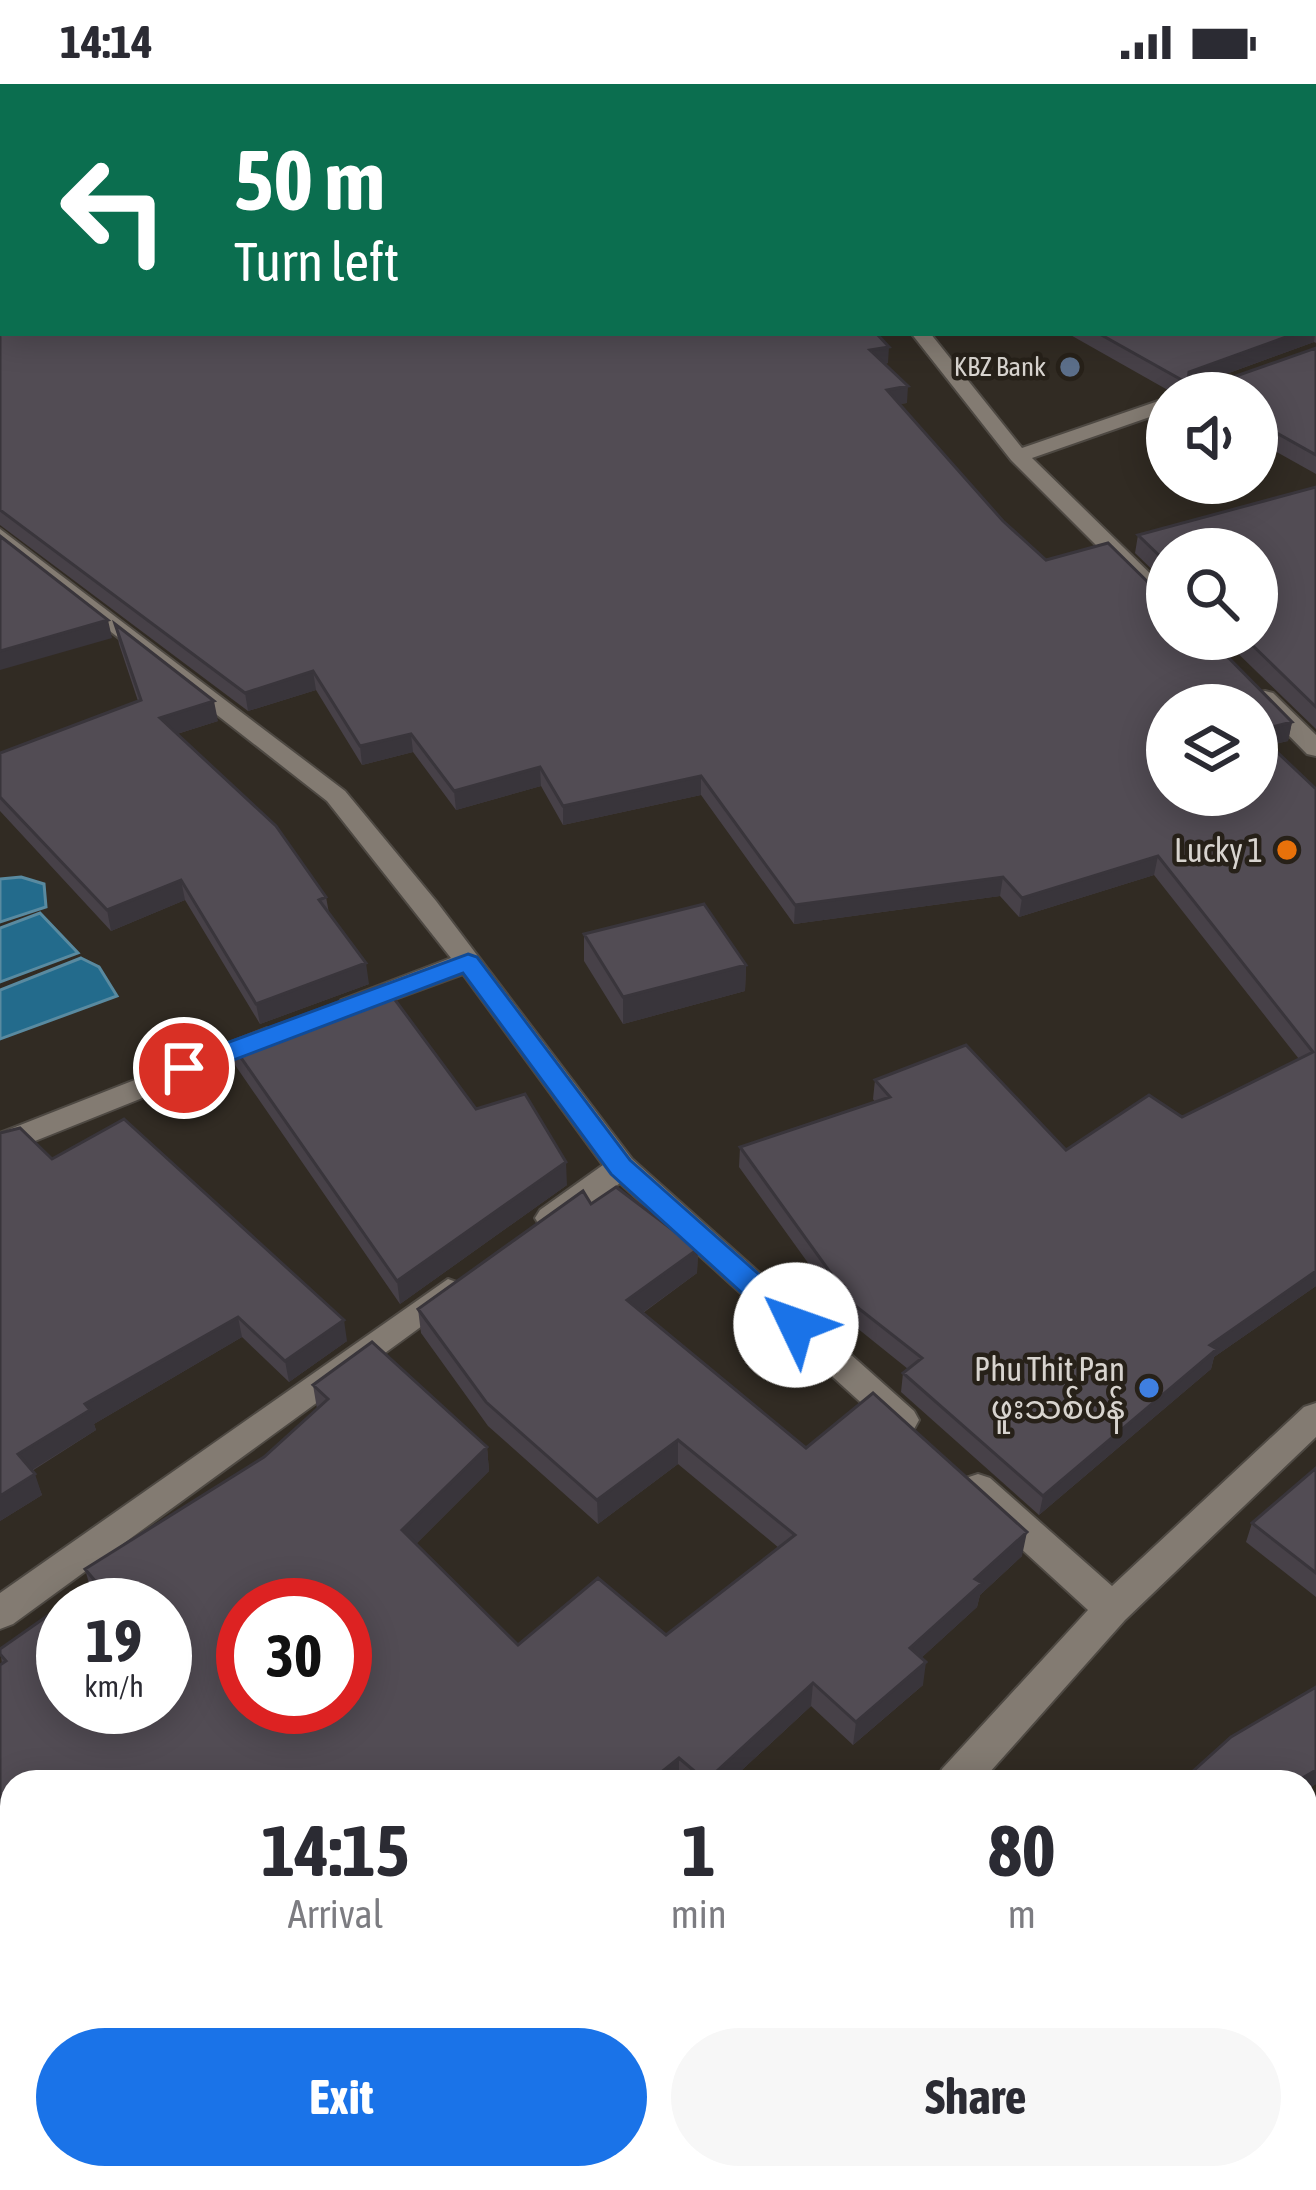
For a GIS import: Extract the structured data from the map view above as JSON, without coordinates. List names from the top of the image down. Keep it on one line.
{"places":["KBZ Bank","Lucky 1","Phu Thit Pan ဖူးသစ်ပန်"],"page":{"status":"14:14","turn":["50 m","Turn left"],"speed":"19 km/h","limit":"30","eta":["14:15","Arrival","1","min","80","m"],"buttons":["Exit","Share"]}}
